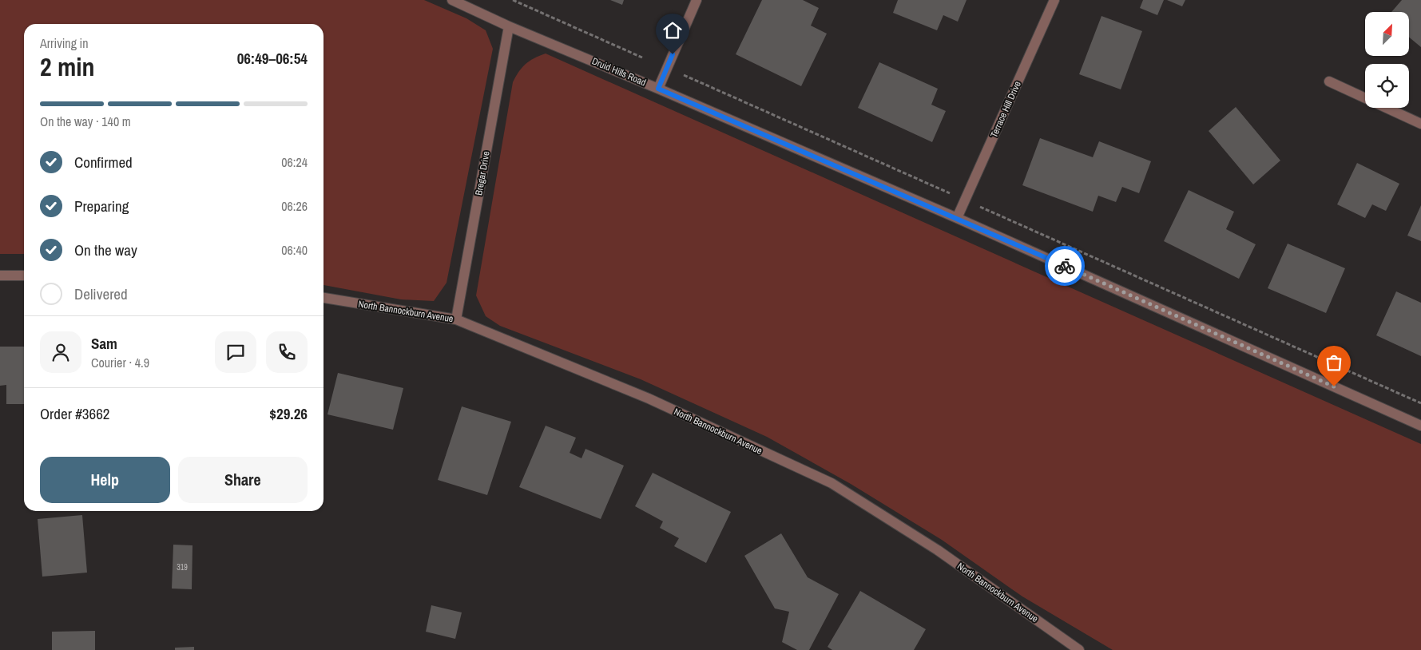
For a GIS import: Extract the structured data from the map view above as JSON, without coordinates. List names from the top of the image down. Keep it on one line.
{"streets":{"street":["Druid Hills Road","Terrace Hill Drive","Bregar Drive","North Bannockburn Avenue"]},"crossings":[["Druid Hills Road","Terrace Hill Drive"],["Druid Hills Road","Bregar Drive"],["Bregar Drive","North Bannockburn Avenue"]],"house_numbers":["319"],"north":"top right","page":{"heading":["2 min","Arriving in","06:49–06:54"],"panel":["Sam","Courier · 4.9","Order #3662","$29.26"],"bar":"On the way · 140 m","list":[["Confirmed","06:24"],["Preparing","06:26"],["On the way","06:40"],"Delivered"],"buttons":["Help","Share"]}}
